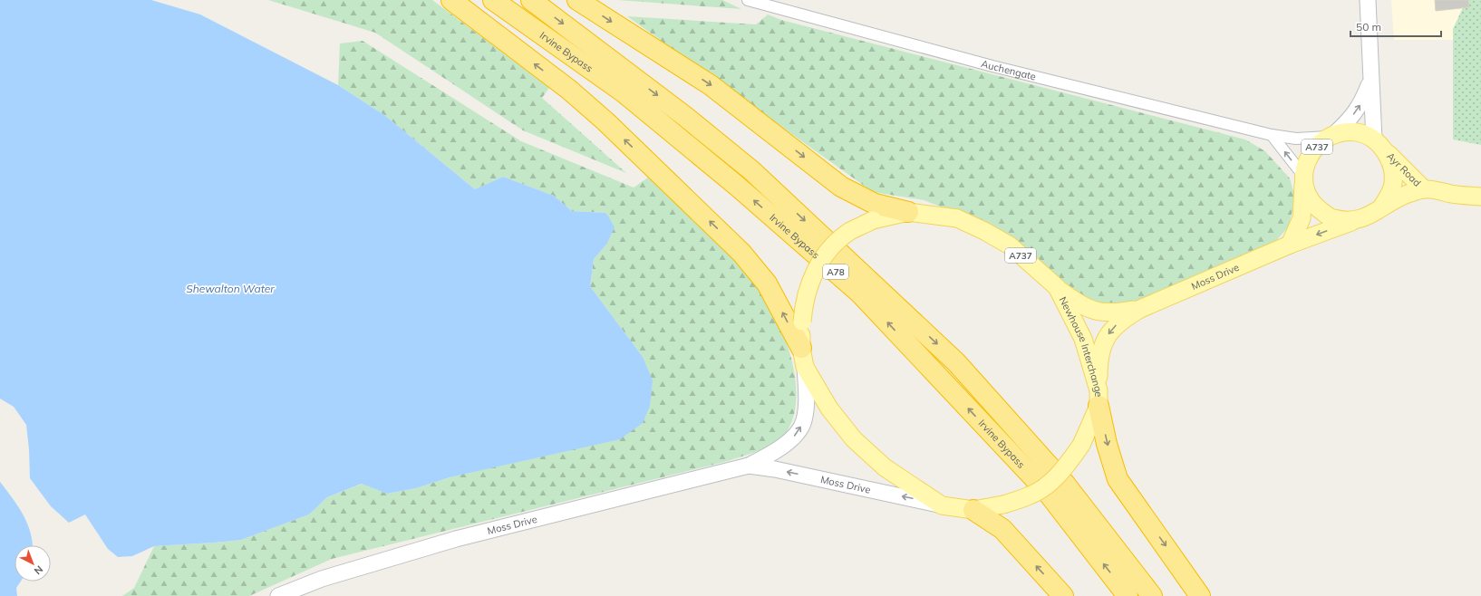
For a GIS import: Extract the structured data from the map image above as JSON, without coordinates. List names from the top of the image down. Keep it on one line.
{"streets":{"highway":["Irvine Bypass","A78"],"main road":["A737","Ayr Road","Moss Drive","Newhouse Interchange"],"street":["Auchengate"]},"crossings":[["Auchengate","A737"],["Auchengate","Ayr Road"],["Auchengate","Moss Drive"],["A737","Ayr Road"],["A737","Moss Drive"],["Ayr Road","Moss Drive"],["Moss Drive","Newhouse Interchange"]],"water":["Shewalton Water"],"scale_bar":"50 m","north":"bottom right"}
